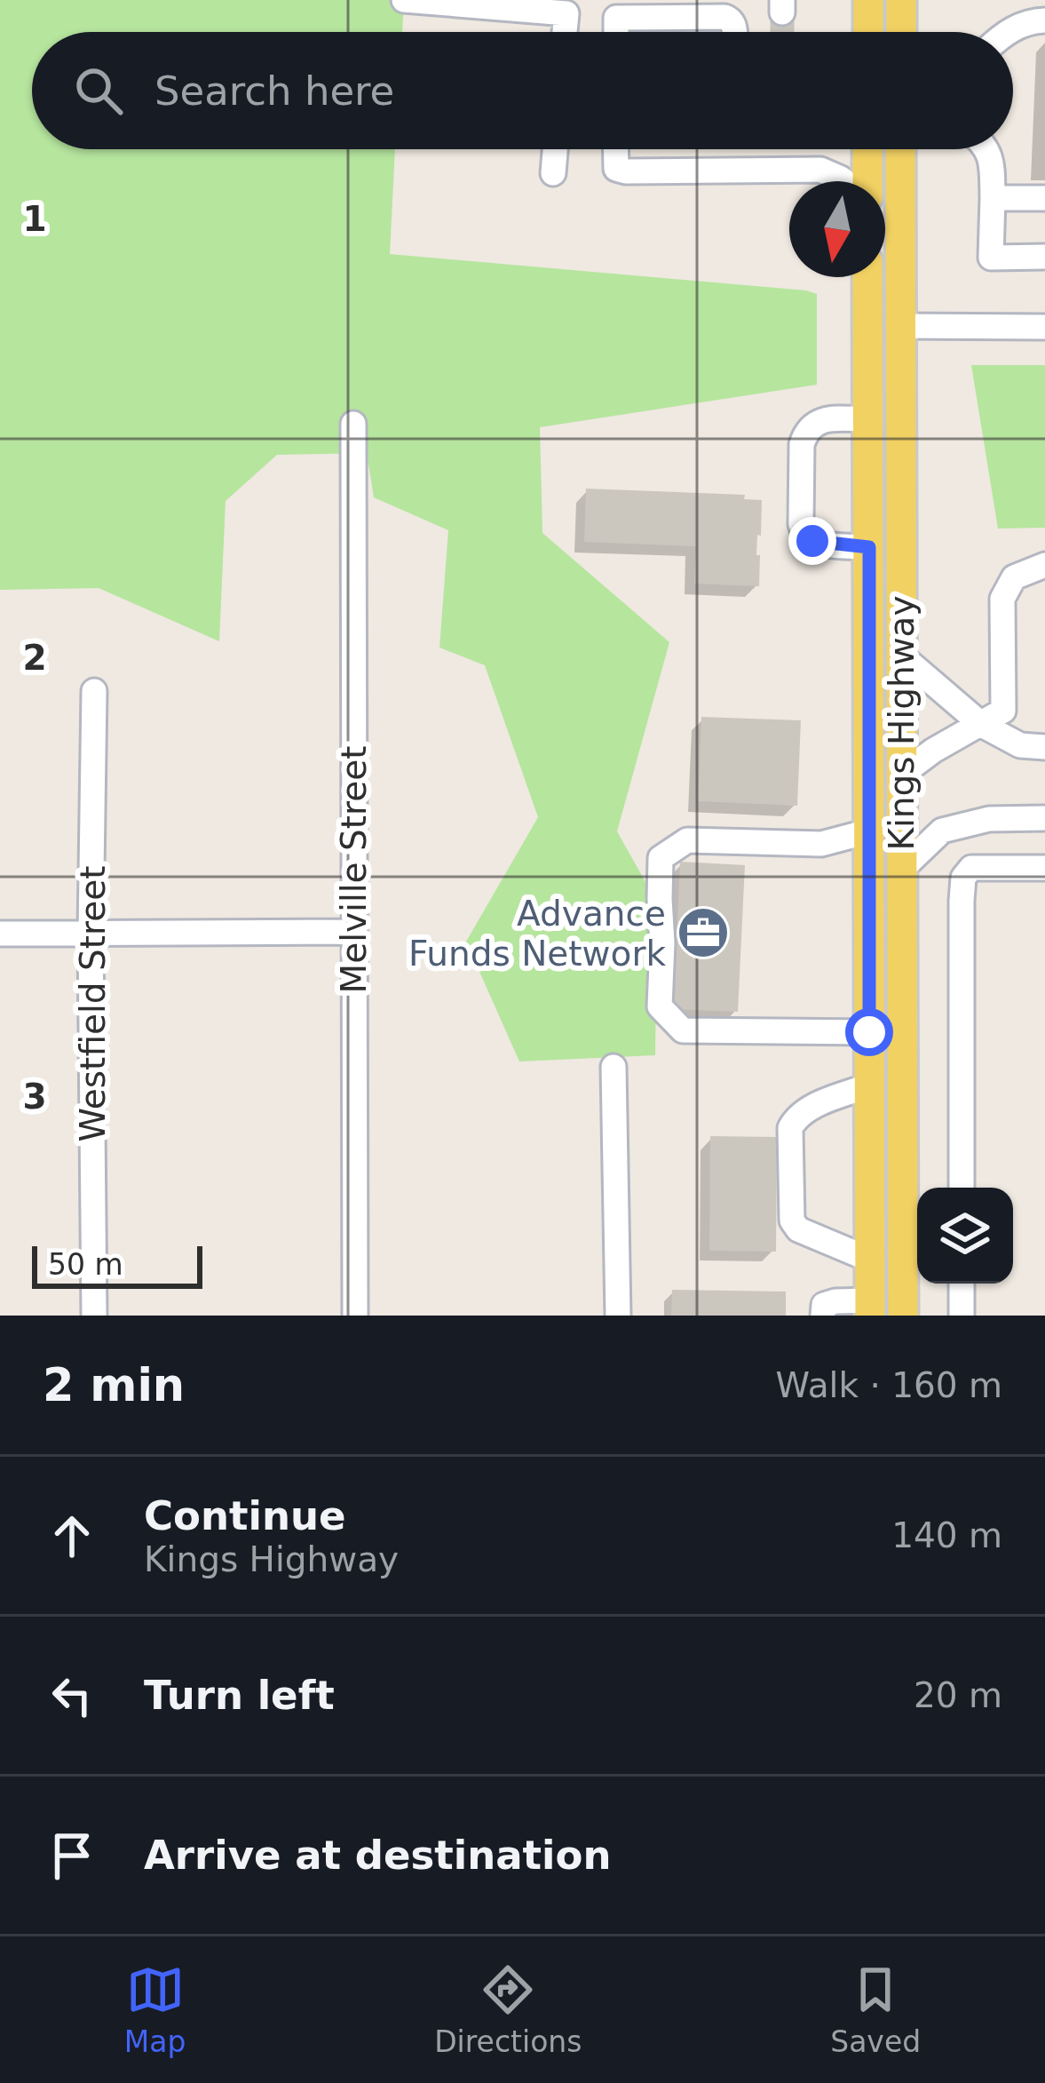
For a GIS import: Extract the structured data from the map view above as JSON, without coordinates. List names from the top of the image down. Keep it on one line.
{"streets":{"main road":["Kings Highway"],"street":["Melville Street","Westfield Street"]},"places":{"office":["Advance Funds Network"]},"scale_bar":"50 m","north":"bottom","page":{"search":"Search here","scale":"50 m","heading":["2 min","Walk · 160 m"],"list":[["Continue","Kings Highway","140 m"],["Turn left","20 m"],"Arrive at destination"],"nav":["Map","Directions","Saved"]},"grid":{"rows":["1","2","3"]}}
